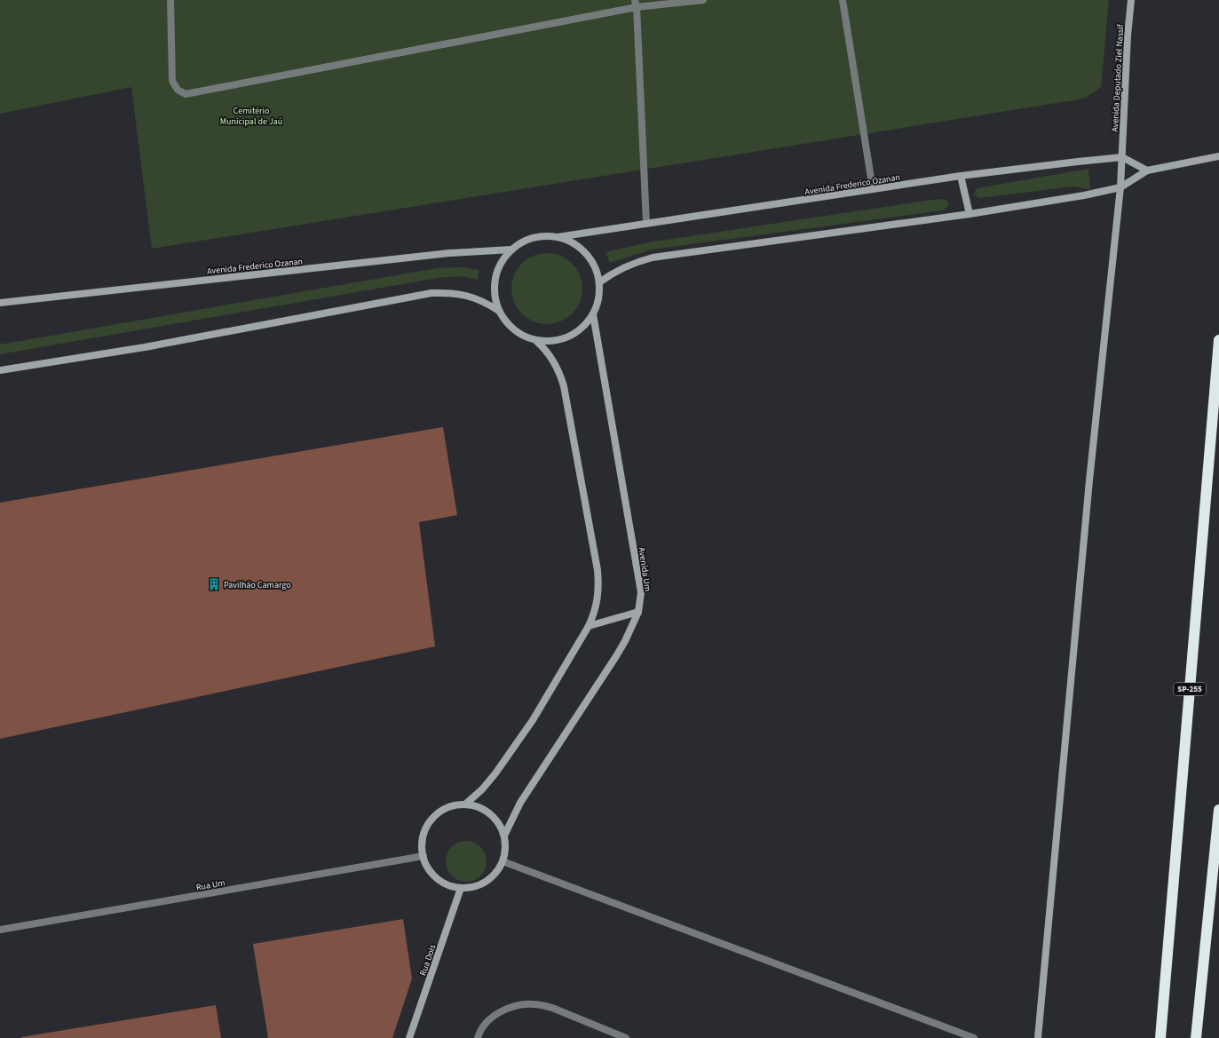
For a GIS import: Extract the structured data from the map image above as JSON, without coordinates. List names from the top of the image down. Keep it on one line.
{"streets":{"highway":["SP-255"],"main road":["Avenida Deputado Ziel Nassif","Avenida Frederico Ozanan","Avenida Um","Rua Dois"],"street":["Rua Um"]},"crossings":[["Avenida Deputado Ziel Nassif","Avenida Frederico Ozanan"],["Avenida Frederico Ozanan","Avenida Um"],["Avenida Um","Rua Um"],["Avenida Um","Rua Dois"],["Rua Um","Rua Dois"]],"parks":["Cemitério Municipal de Jaú"],"places":{"building":["Pavilhão Camargo"]}}
